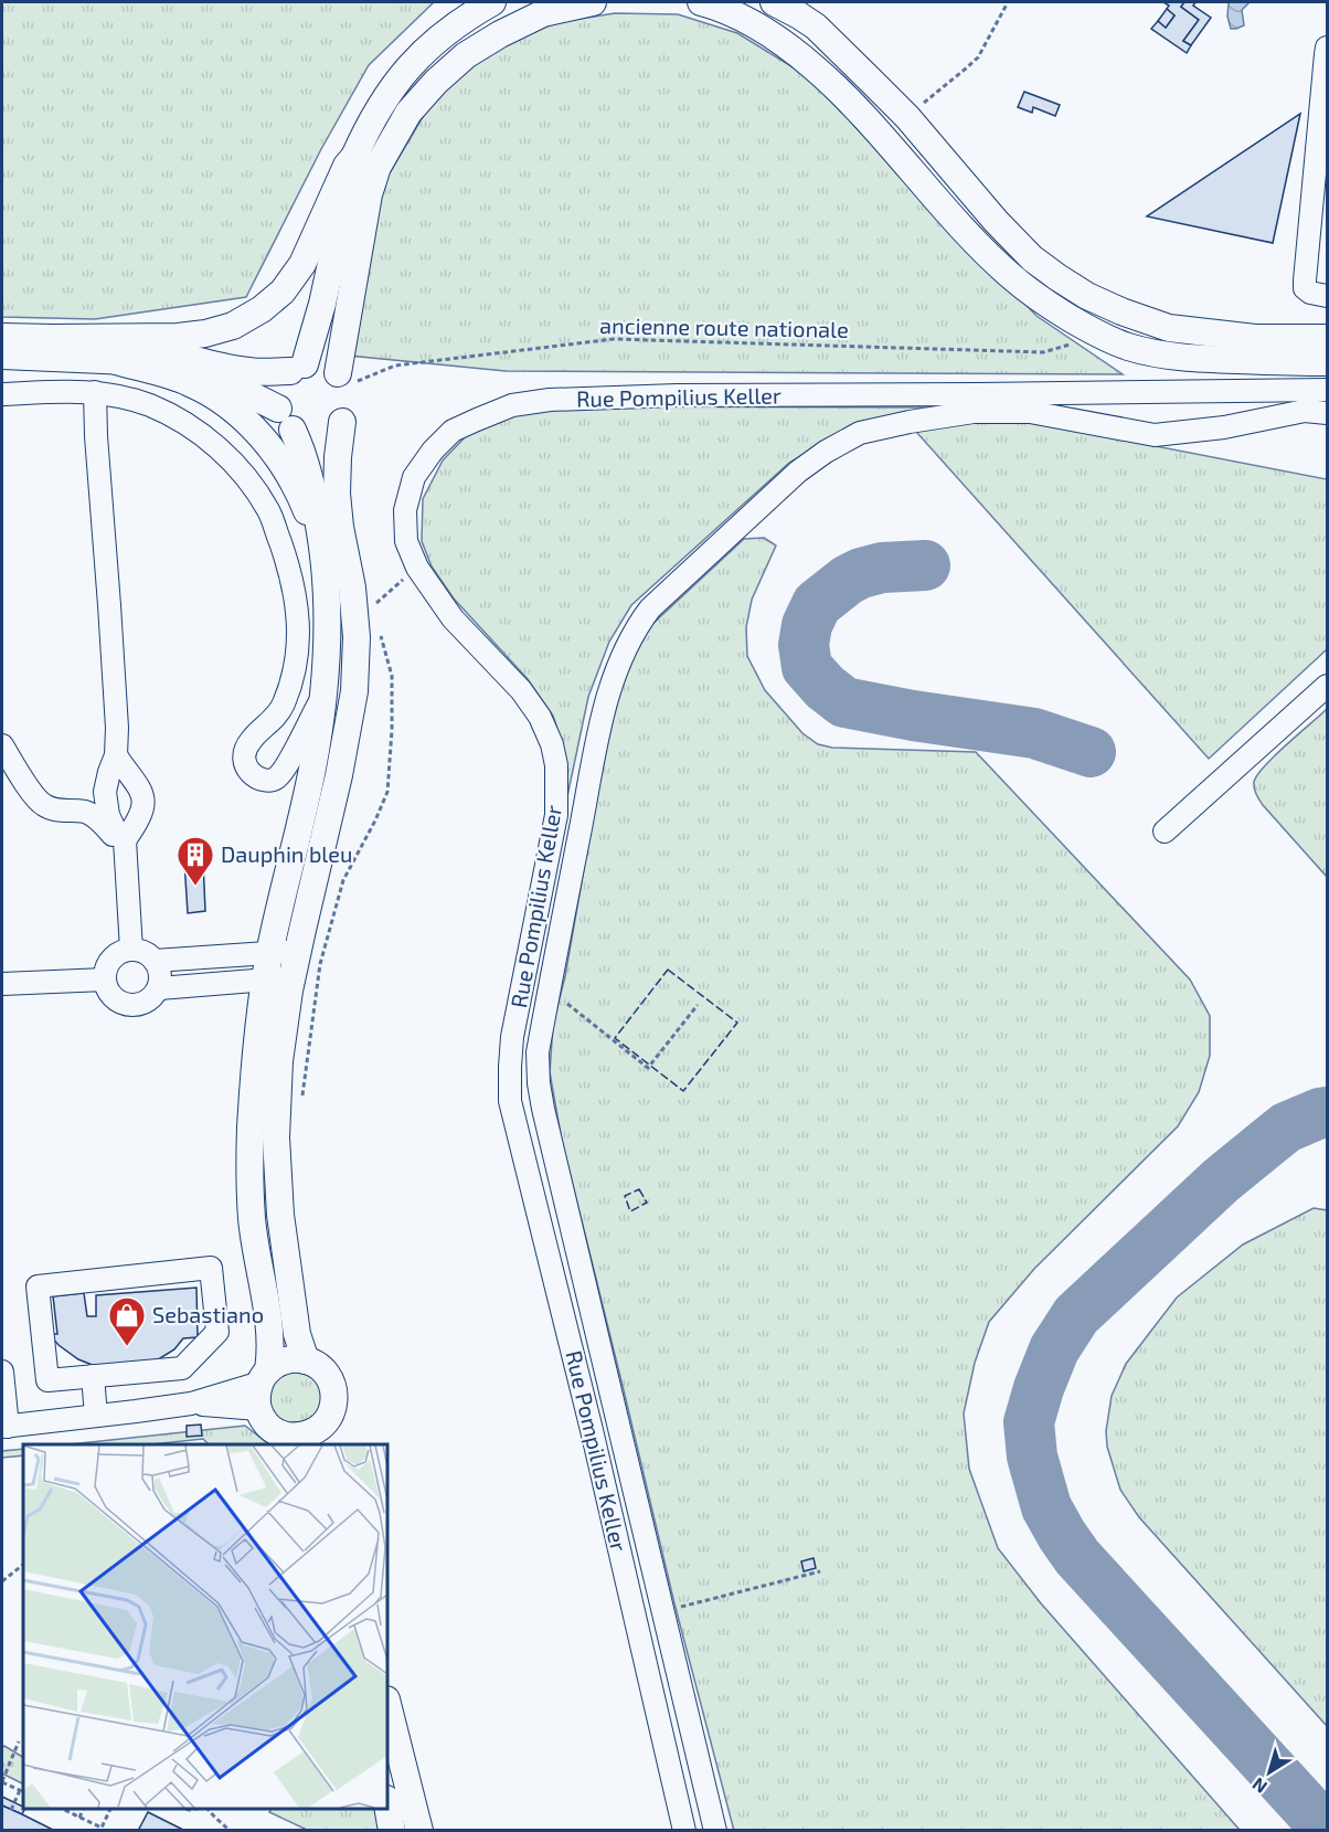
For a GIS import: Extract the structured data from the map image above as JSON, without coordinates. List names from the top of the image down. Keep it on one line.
{"streets":{"street":["Rue Pompilius Keller"],"path":["ancienne route nationale"]},"places":{"building":["Dauphin bleu"],"shop":["Sebastiano"]},"north":"bottom left"}
